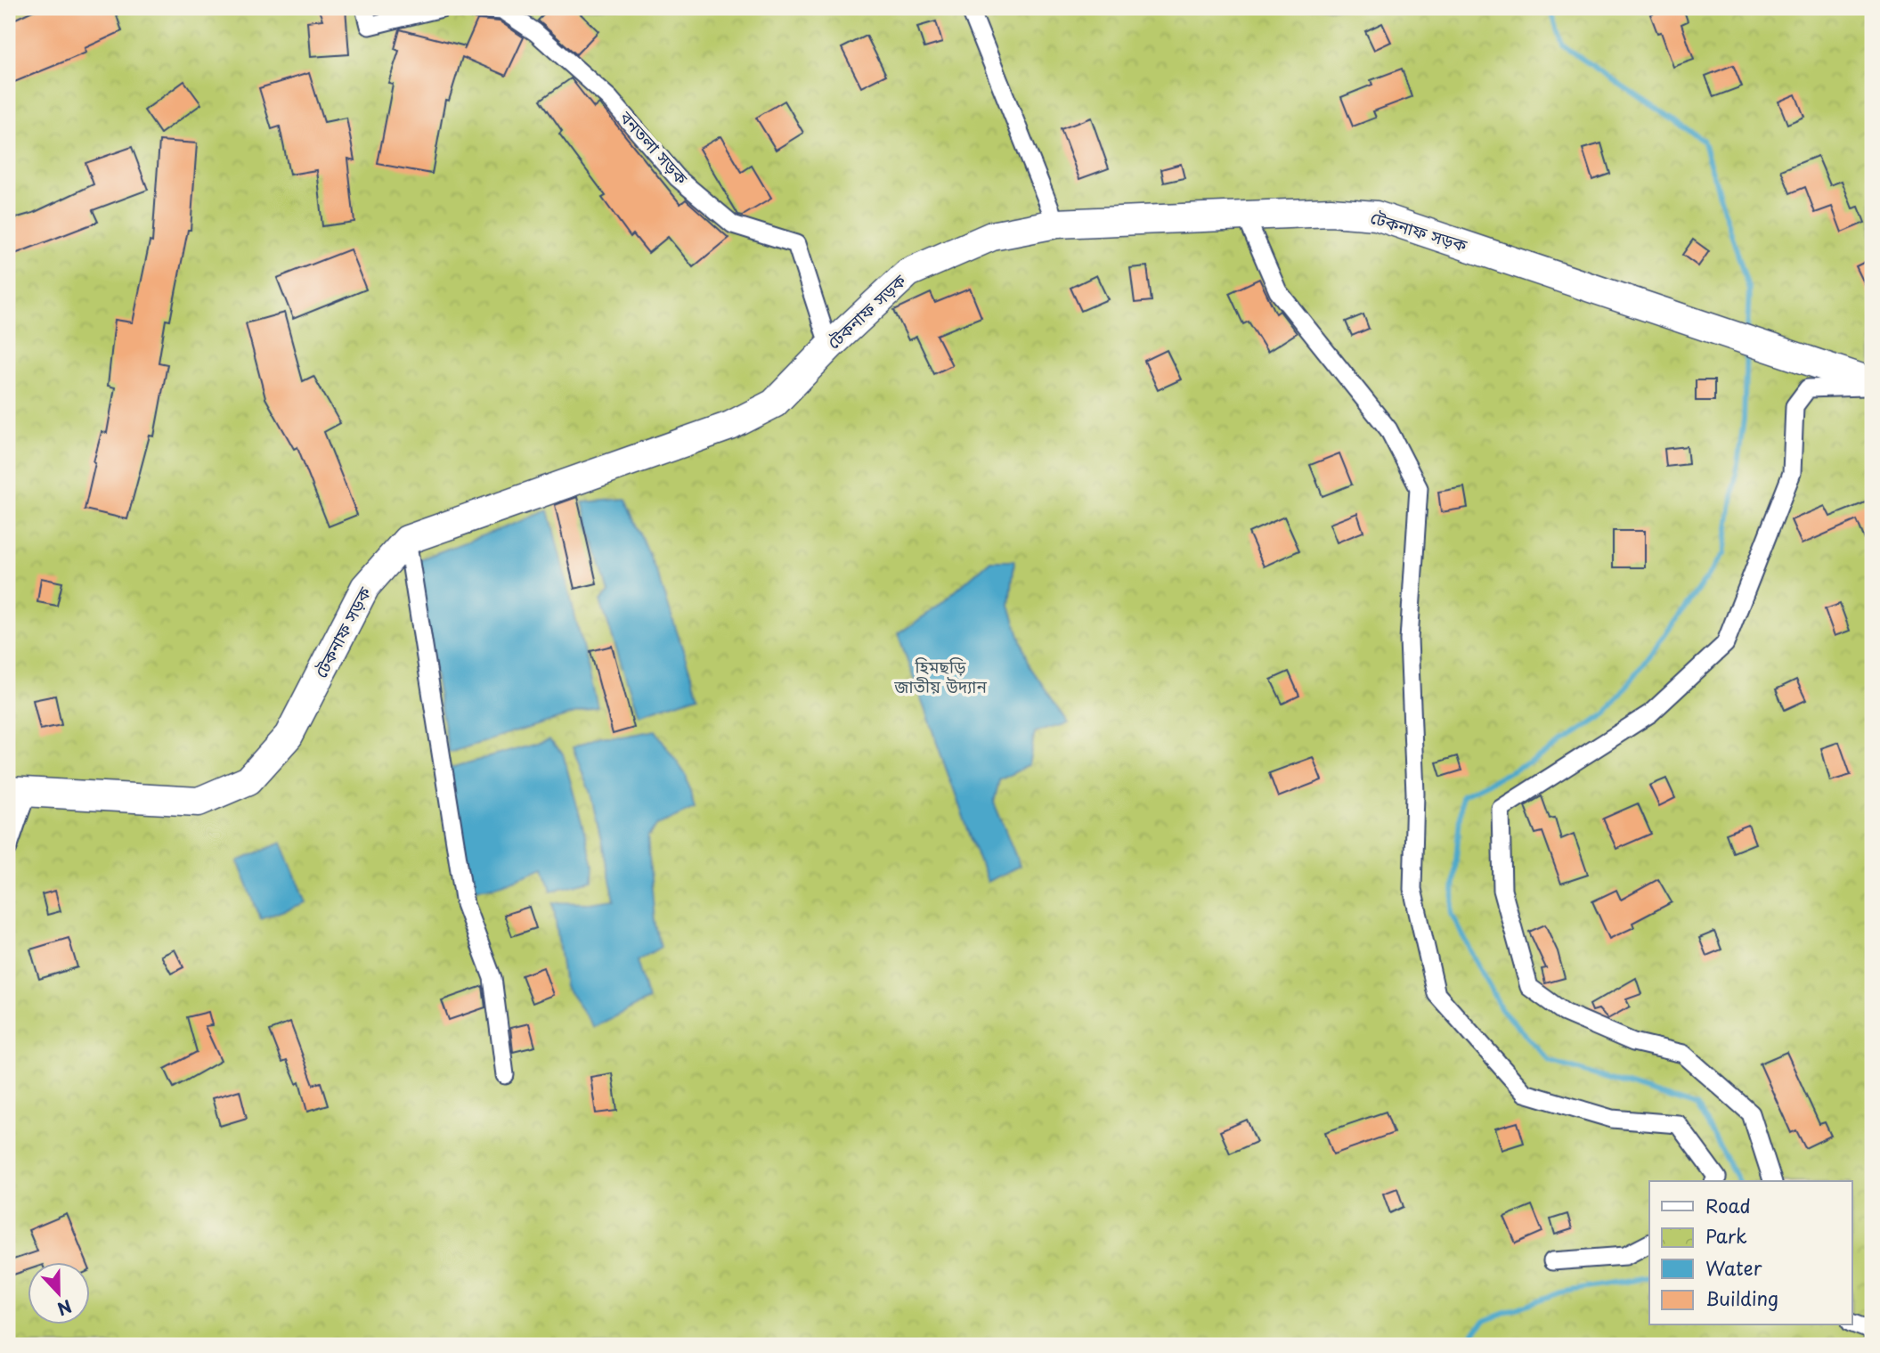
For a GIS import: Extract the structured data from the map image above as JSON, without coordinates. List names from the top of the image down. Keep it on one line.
{"streets":{"highway":["টেকনাফ সড়ক"],"street":["বনতলা সড়ক"]},"crossings":[["বনতলা সড়ক","টেকনাফ সড়ক"]],"parks":["হিমছড়ি জাতীয় উদ্যান"],"legend":["Road","Park","Water","Building"],"north":"bottom"}
